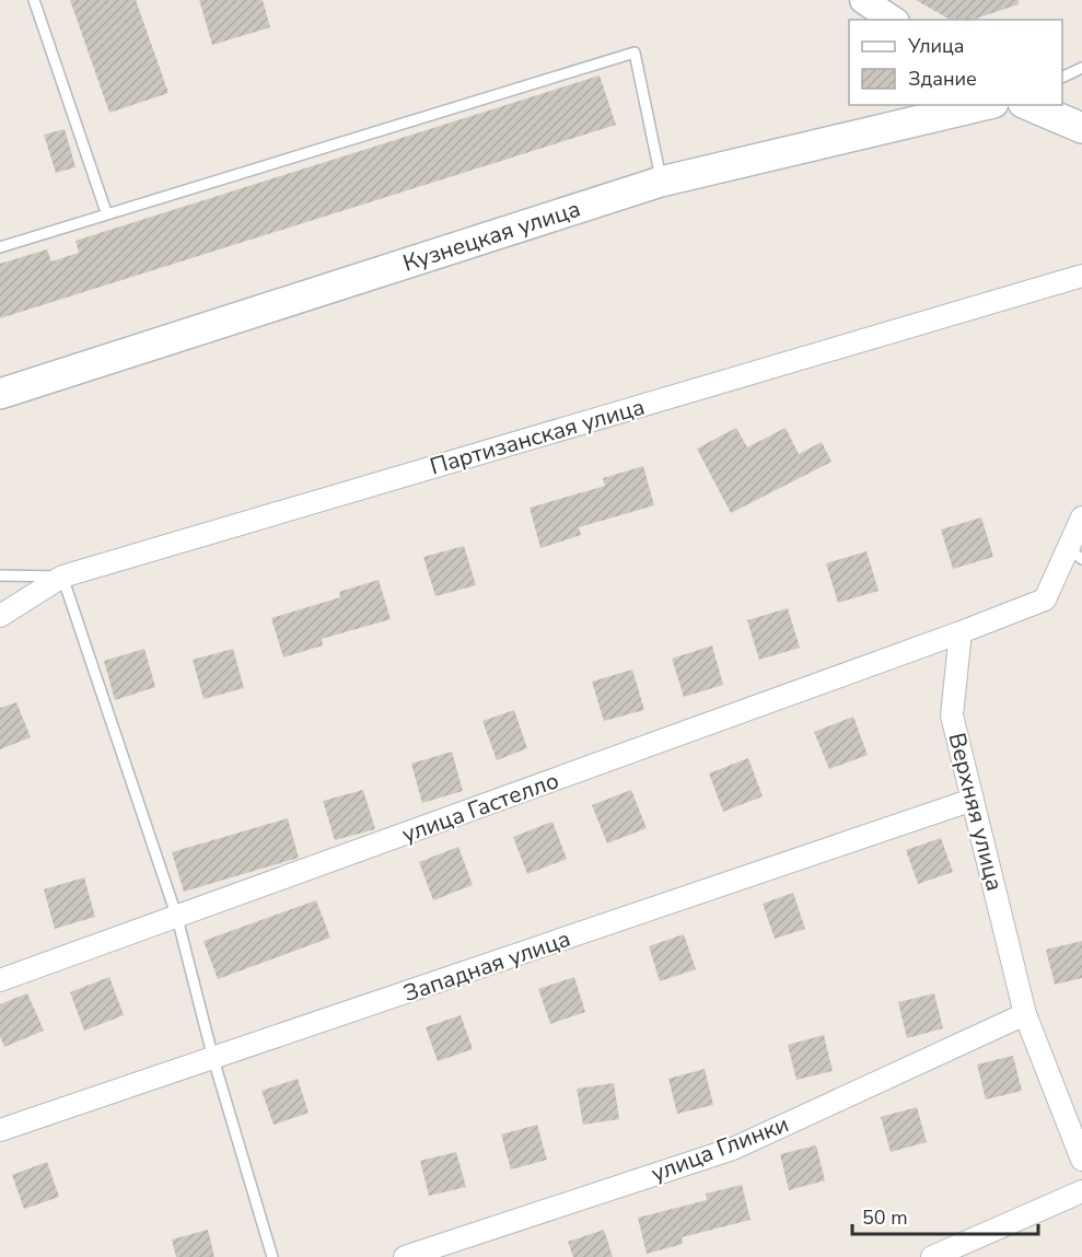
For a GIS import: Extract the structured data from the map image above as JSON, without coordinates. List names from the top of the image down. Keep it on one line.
{"streets":{"main road":["Кузнецкая улица"],"street":["Партизанская улица","улица Гастелло","Верхняя улица","Западная улица","улица Глинки"]},"crossings":[["улица Гастелло","Верхняя улица"],["Верхняя улица","Западная улица"],["Верхняя улица","улица Глинки"]],"legend":["Улица","Здание"],"scale_bar":"50 m"}
